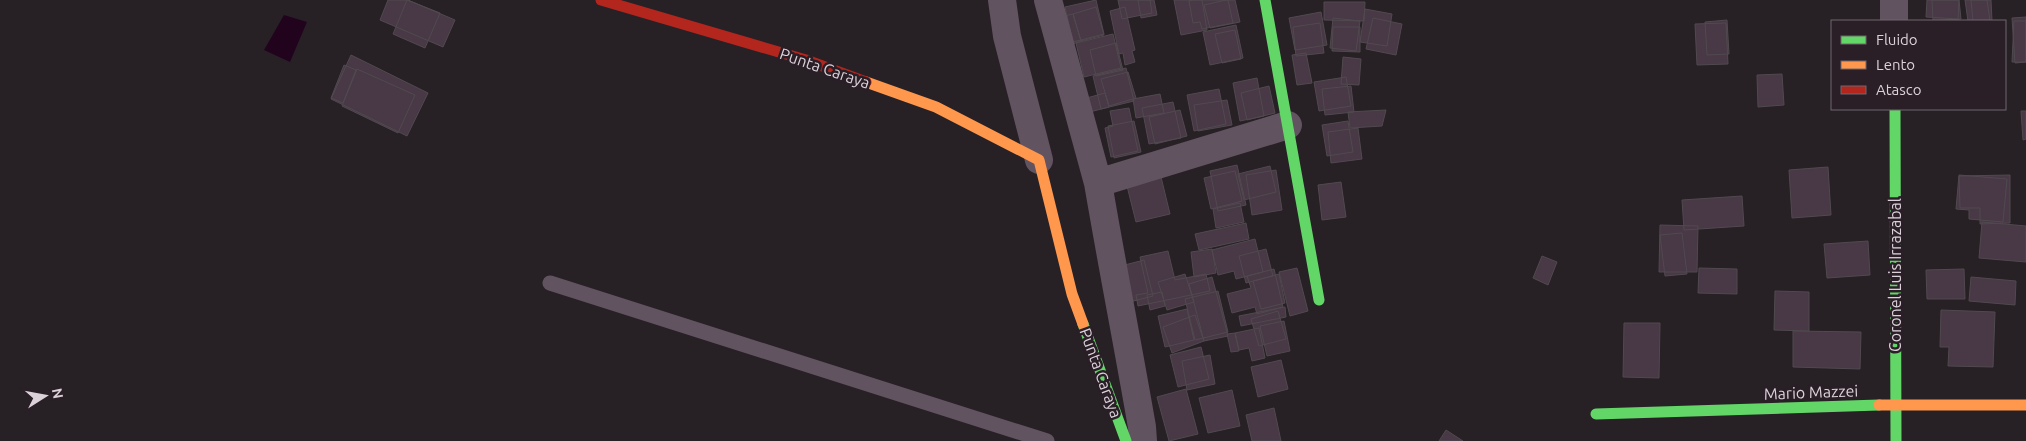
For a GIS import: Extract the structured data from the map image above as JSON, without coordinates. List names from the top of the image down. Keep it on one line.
{"streets":{"street":["Punta Caraya","Coronel Luis Irrazabal","Mario Mazzei"]},"crossings":[["Coronel Luis Irrazabal","Mario Mazzei"]],"legend":["Fluido","Lento","Atasco"],"north":"right"}
